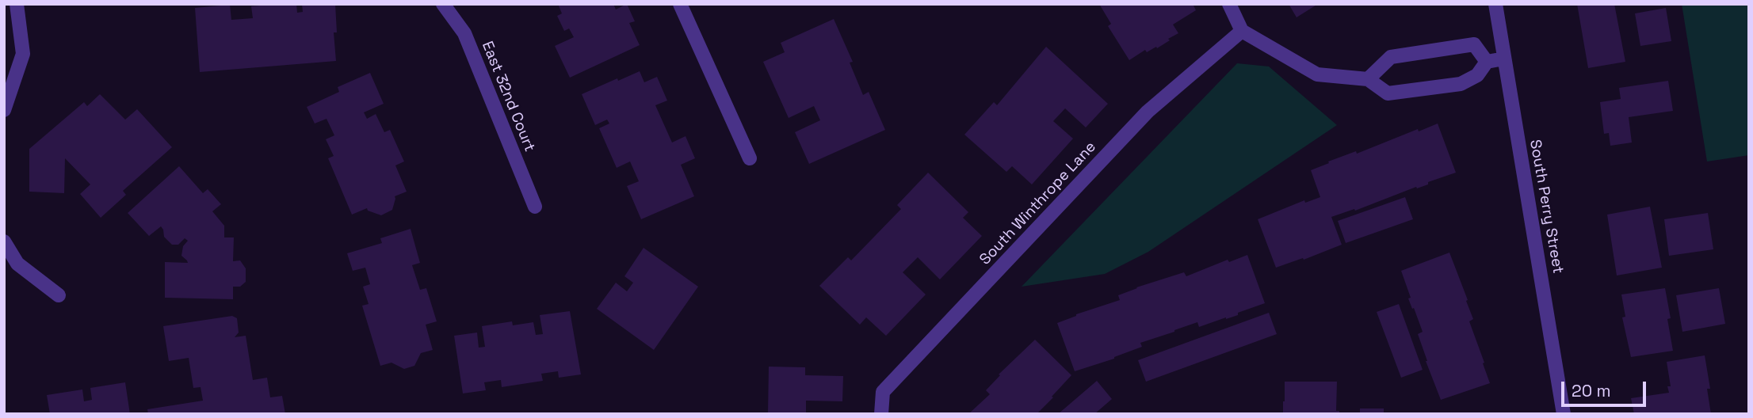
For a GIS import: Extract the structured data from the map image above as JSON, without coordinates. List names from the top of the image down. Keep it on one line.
{"streets":{"street":["East 32nd Court","South Winthrope Lane","South Perry Street"]},"scale_bar":"20 m"}
